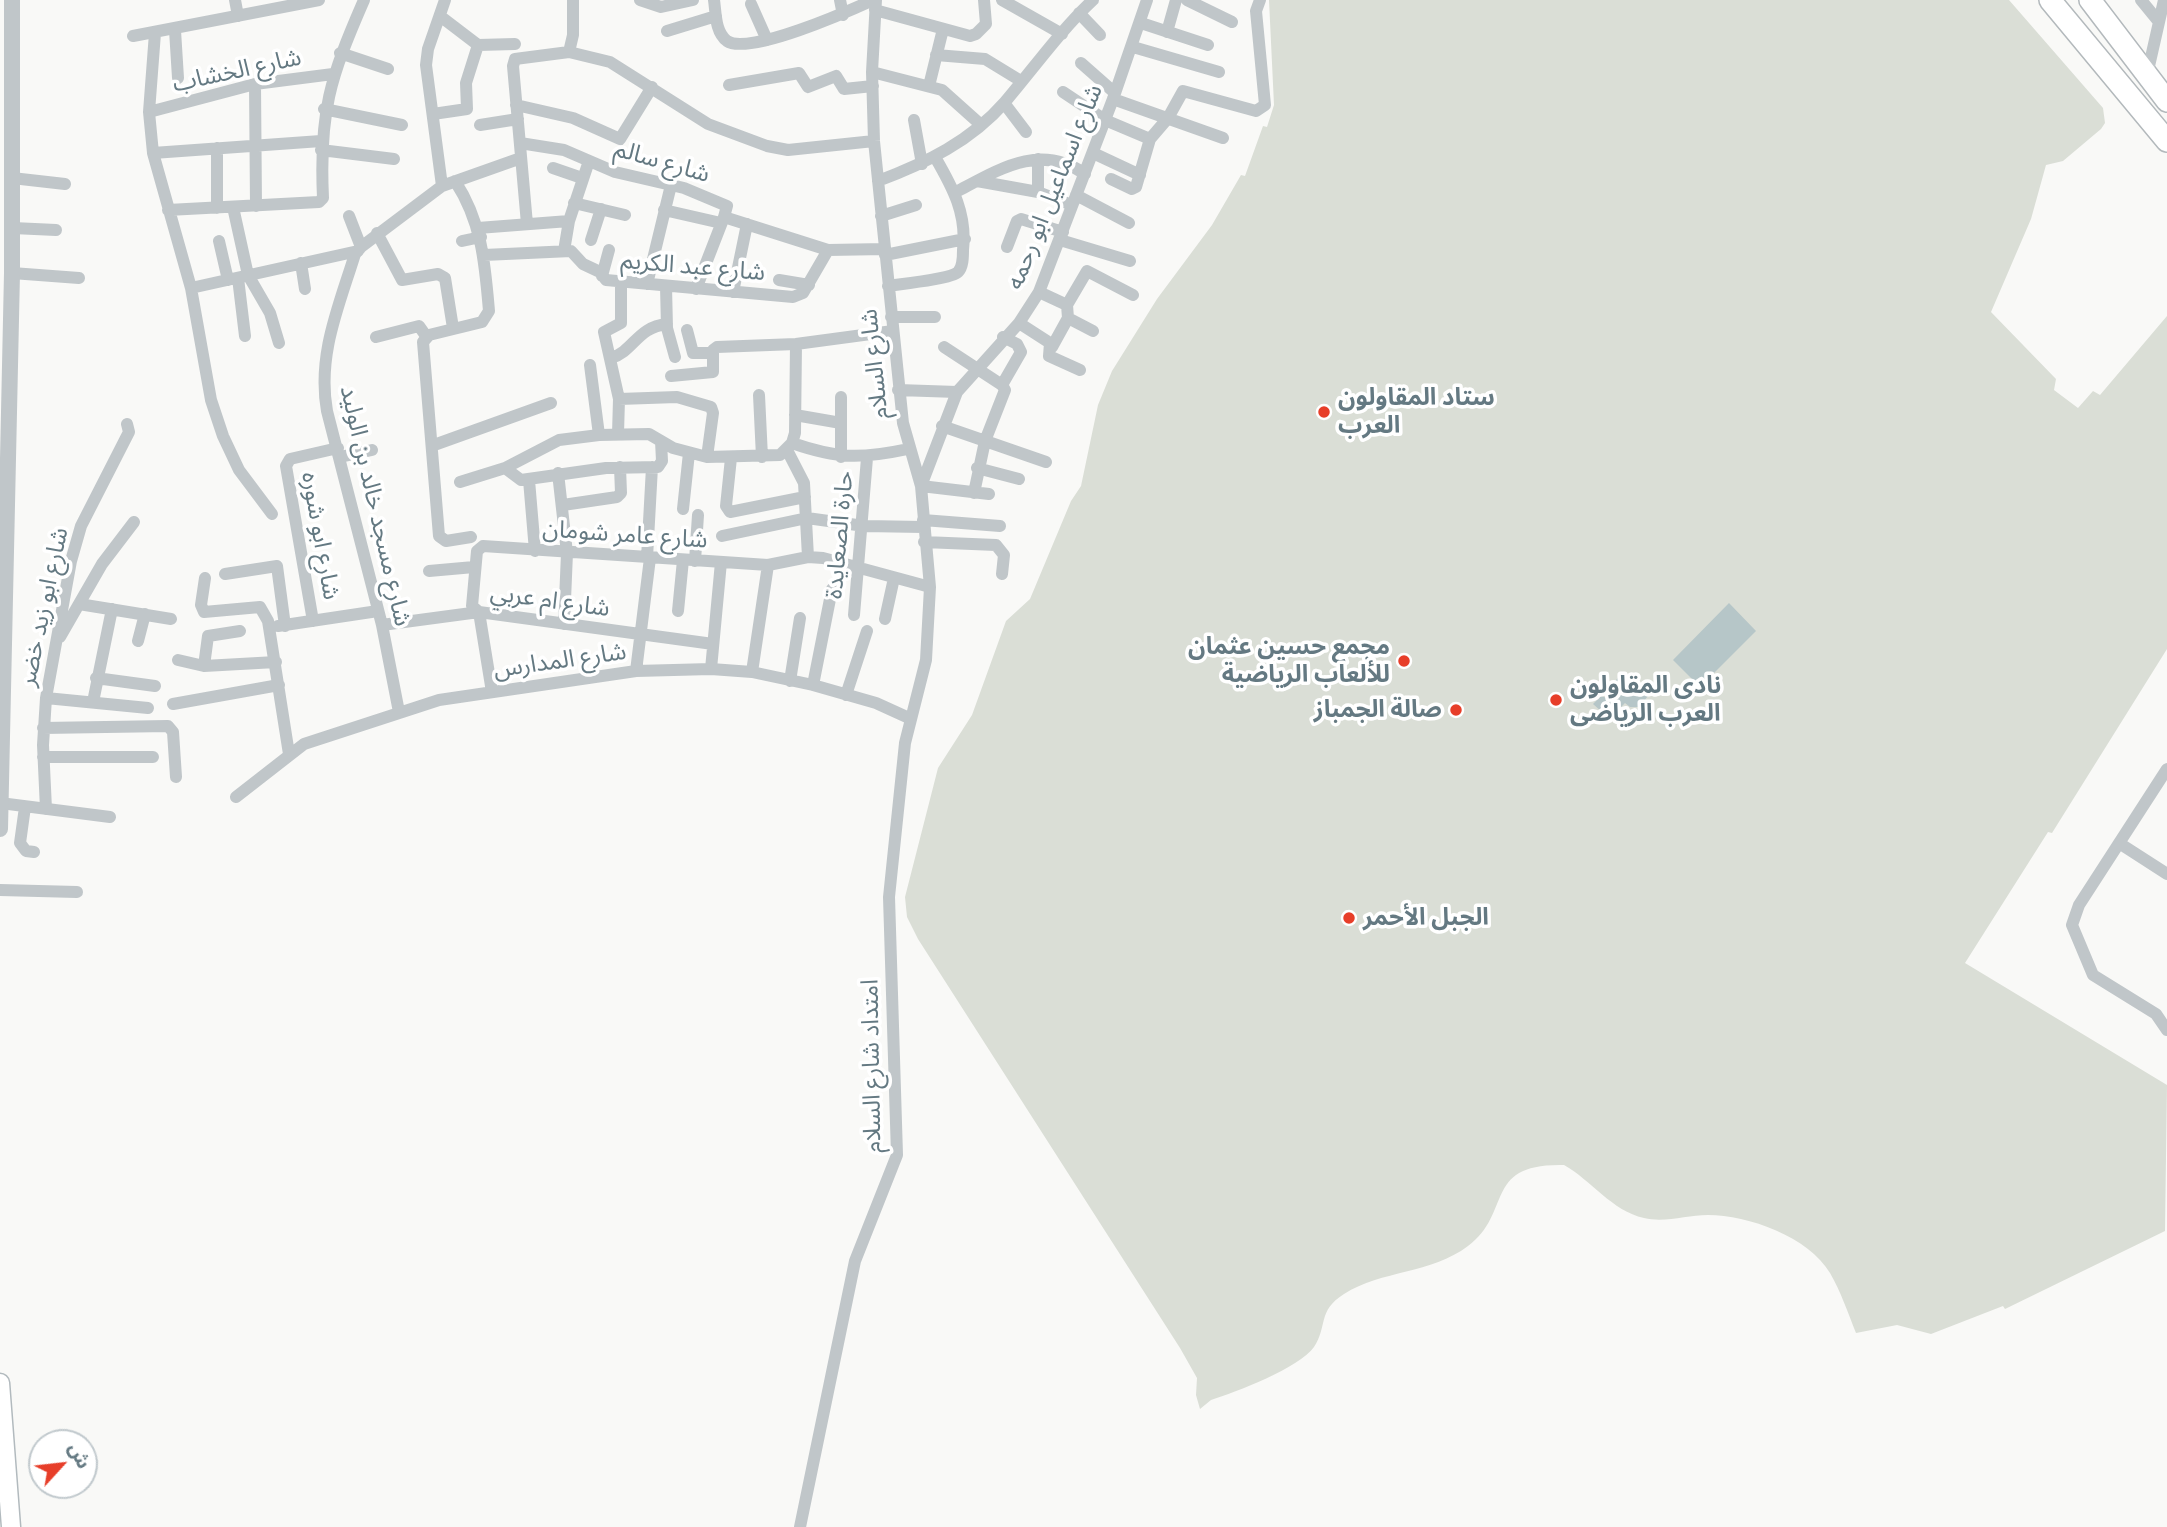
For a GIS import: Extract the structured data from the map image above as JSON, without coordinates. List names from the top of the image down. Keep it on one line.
{"streets":{"street":["شارع الخشاب","شارع سالم","شارع اسماعيل ابو رحمه","شارع عبد الكريم","شارع السلام","شارع مسجد خالد بن الوليد","شارع عامر شومان","حارة الصعايدة","شارع ابو شوره","شارع ام عربي","شارع ابو زيد خضر","شارع المدارس","امتداد شارع السلام"]},"crossings":[["شارع اسماعيل ابو رحمه","شارع السلام"],["شارع السلام","شارع المدارس"],["شارع السلام","امتداد شارع السلام"],["شارع مسجد خالد بن الوليد","شارع ابو شوره"],["شارع مسجد خالد بن الوليد","شارع ام عربي"],["شارع مسجد خالد بن الوليد","شارع المدارس"],["شارع المدارس","امتداد شارع السلام"]],"places":["ستاد المقاولون العرب","مجمع حسين عثمان للألعاب الرياضية","نادى المقاولون العرب الرياضى","صالة الجمباز","الجبل الأحمر"],"north":"top right"}
